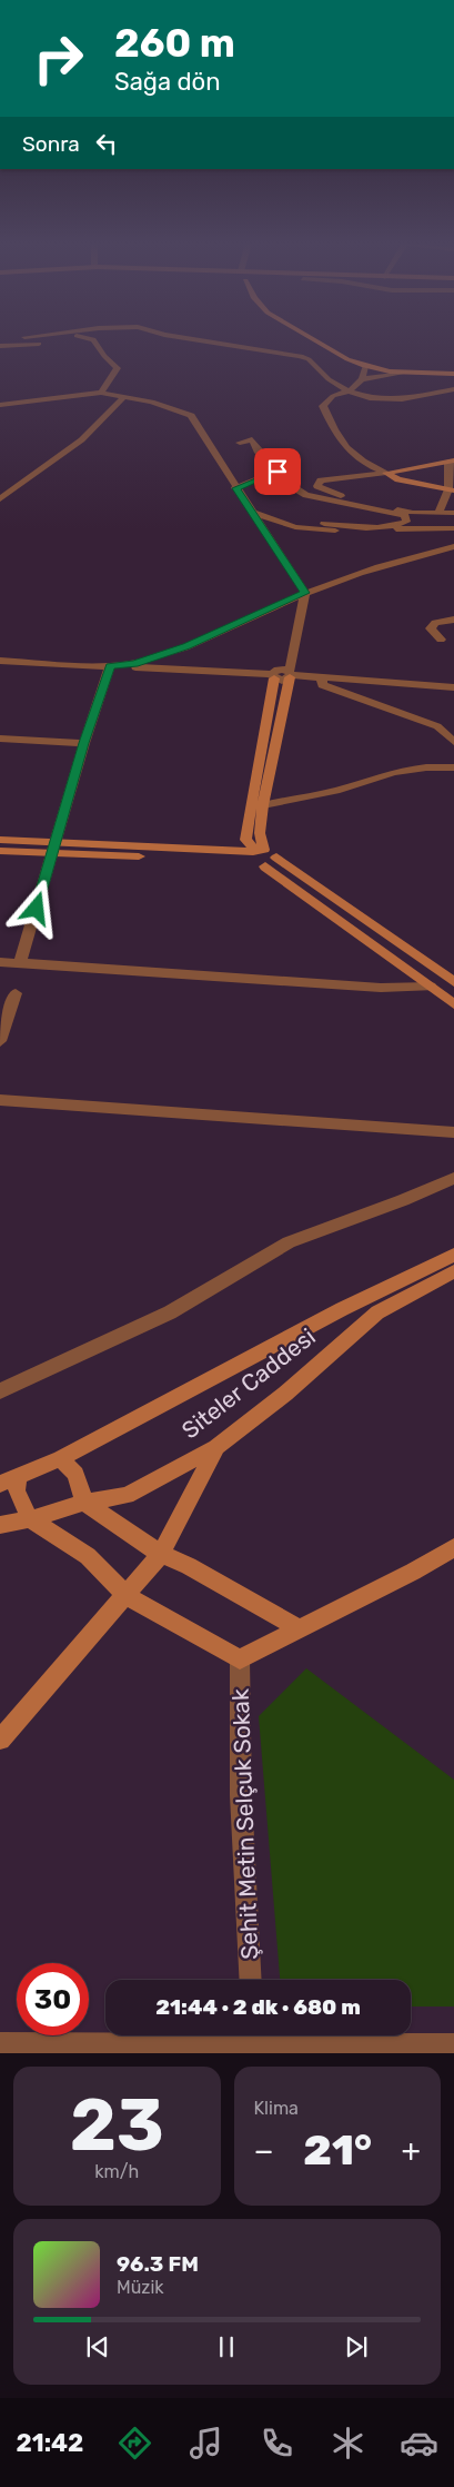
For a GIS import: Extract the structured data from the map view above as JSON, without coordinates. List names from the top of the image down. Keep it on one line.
{"streets":{"street":["Siteler Caddesi","Şehit Metin Selçuk Sokak"]},"page":{"turn":["260 m","Sağa dön"],"then":"Sonra","limit":"30","trip":"21:44 · 2 dk · 680 m","tile":[["23","km/h"],"Klima"],"heat":["−","21°","+"],"song":["96.3 FM","Müzik"],"tabs":"21:42"}}
